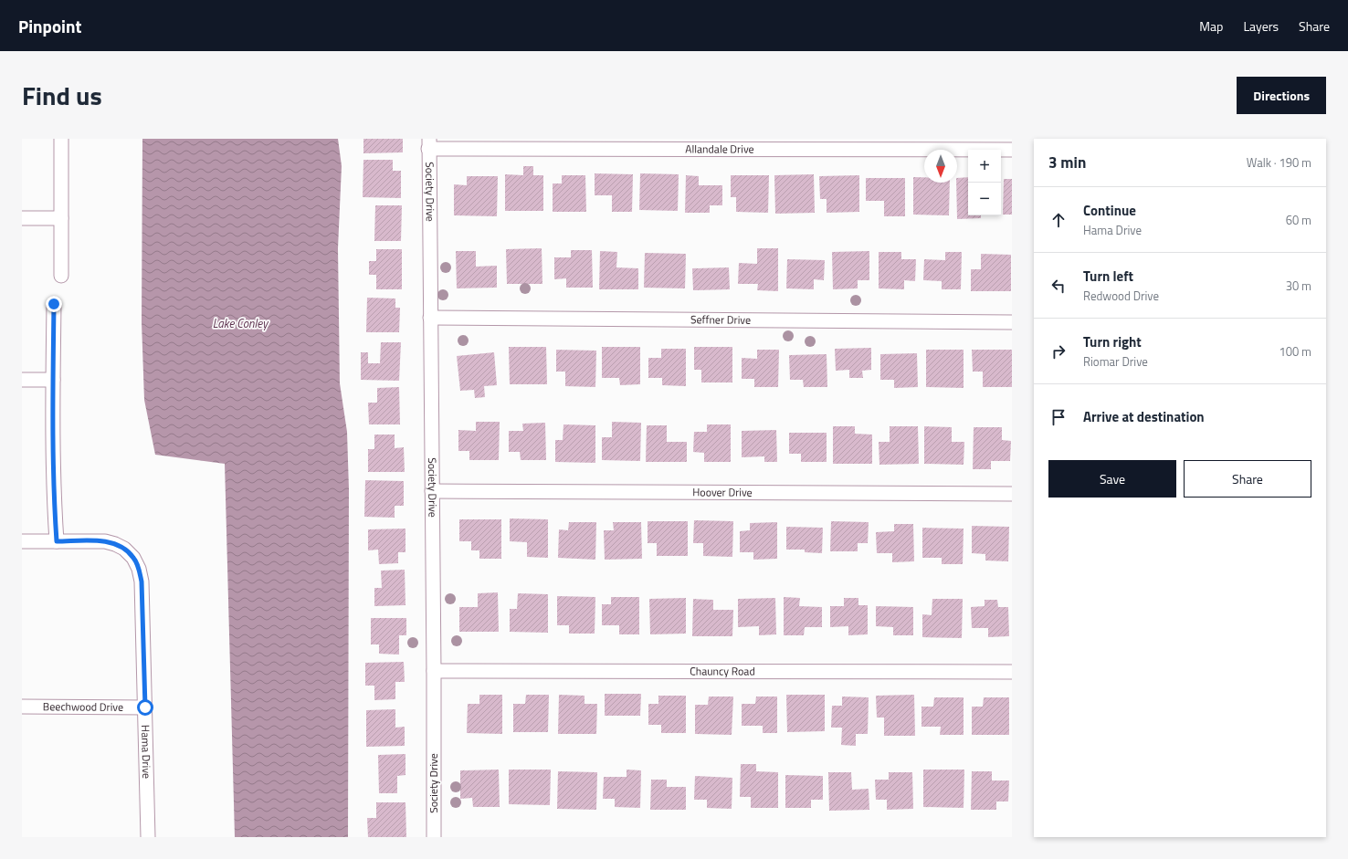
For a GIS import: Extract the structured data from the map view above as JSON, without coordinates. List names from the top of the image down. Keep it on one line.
{"streets":{"street":["Allandale Drive","Society Drive","Seffner Drive","Hoover Drive","Chauncy Road","Beechwood Drive","Hama Drive"]},"crossings":[["Allandale Drive","Society Drive"],["Society Drive","Seffner Drive"],["Society Drive","Hoover Drive"],["Society Drive","Chauncy Road"],["Beechwood Drive","Hama Drive"]],"water":["Lake Conley"],"north":"bottom","page":{"header":"Pinpoint","nav":["Map","Layers","Share"],"title":"Find us","buttons":["Directions",["Save","Share"]],"heading":["3 min","Walk · 190 m"],"map_buttons":["+","−"],"list":[["Continue","Hama Drive","60 m"],["Turn left","Redwood Drive","30 m"],["Turn right","Riomar Drive","100 m"],"Arrive at destination"]}}
